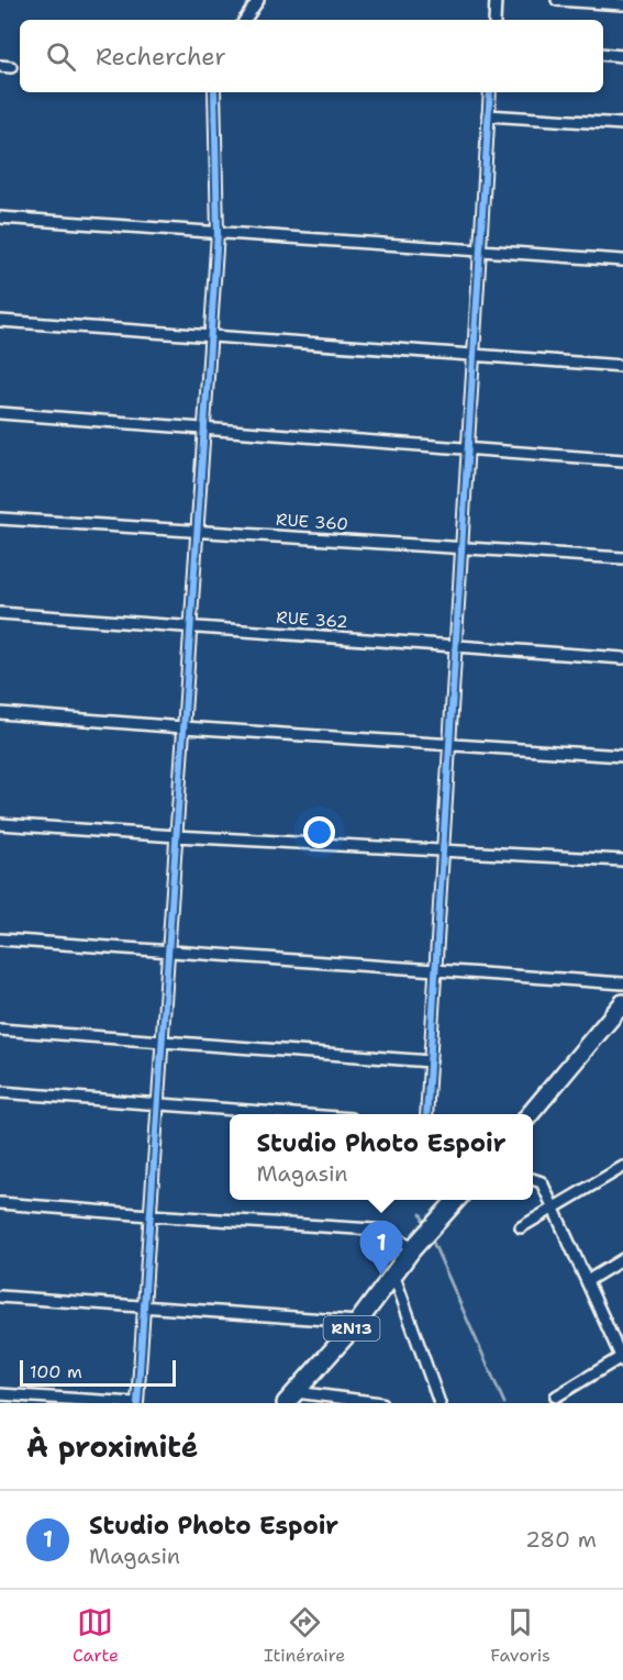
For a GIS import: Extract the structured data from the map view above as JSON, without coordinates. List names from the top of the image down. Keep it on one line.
{"streets":{"main road":["RN13"],"street":["RUE 360","RUE 362"]},"scale_bar":"100 m","page":{"search":"Rechercher","popup":["Studio Photo Espoir","Magasin"],"pins":"1","scale":"100 m","heading":"À proximité","list":[{"mark":"1","name":"Studio Photo Espoir","note":"Magasin","value":"280 m"}],"nav":["Carte","Itinéraire","Favoris"]}}
